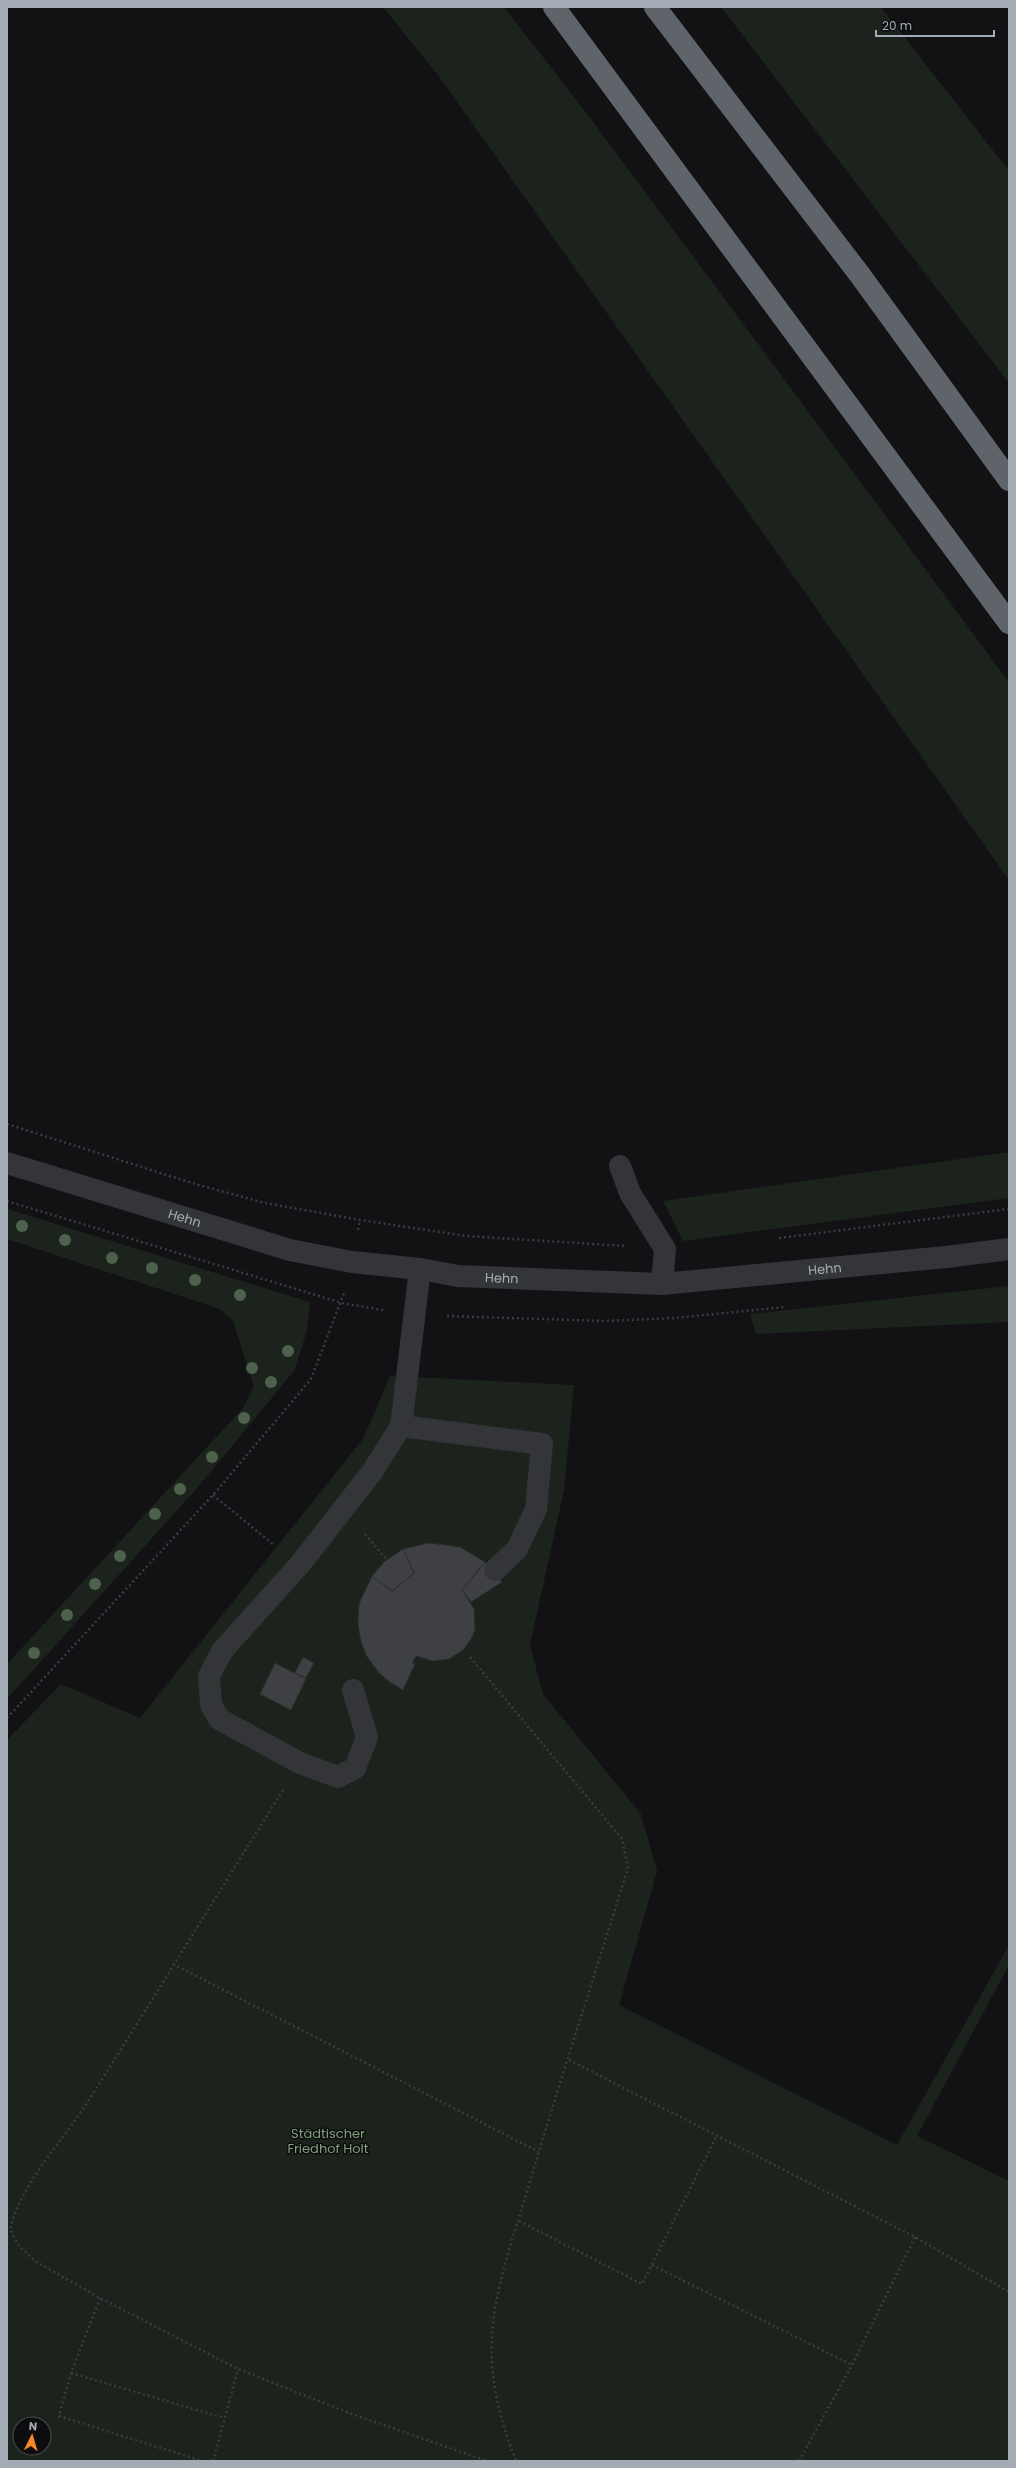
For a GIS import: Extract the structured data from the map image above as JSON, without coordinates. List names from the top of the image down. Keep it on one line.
{"streets":{"street":["Hehn"]},"parks":["Städtischer Friedhof Holt"],"scale_bar":"20 m","north":"top"}
